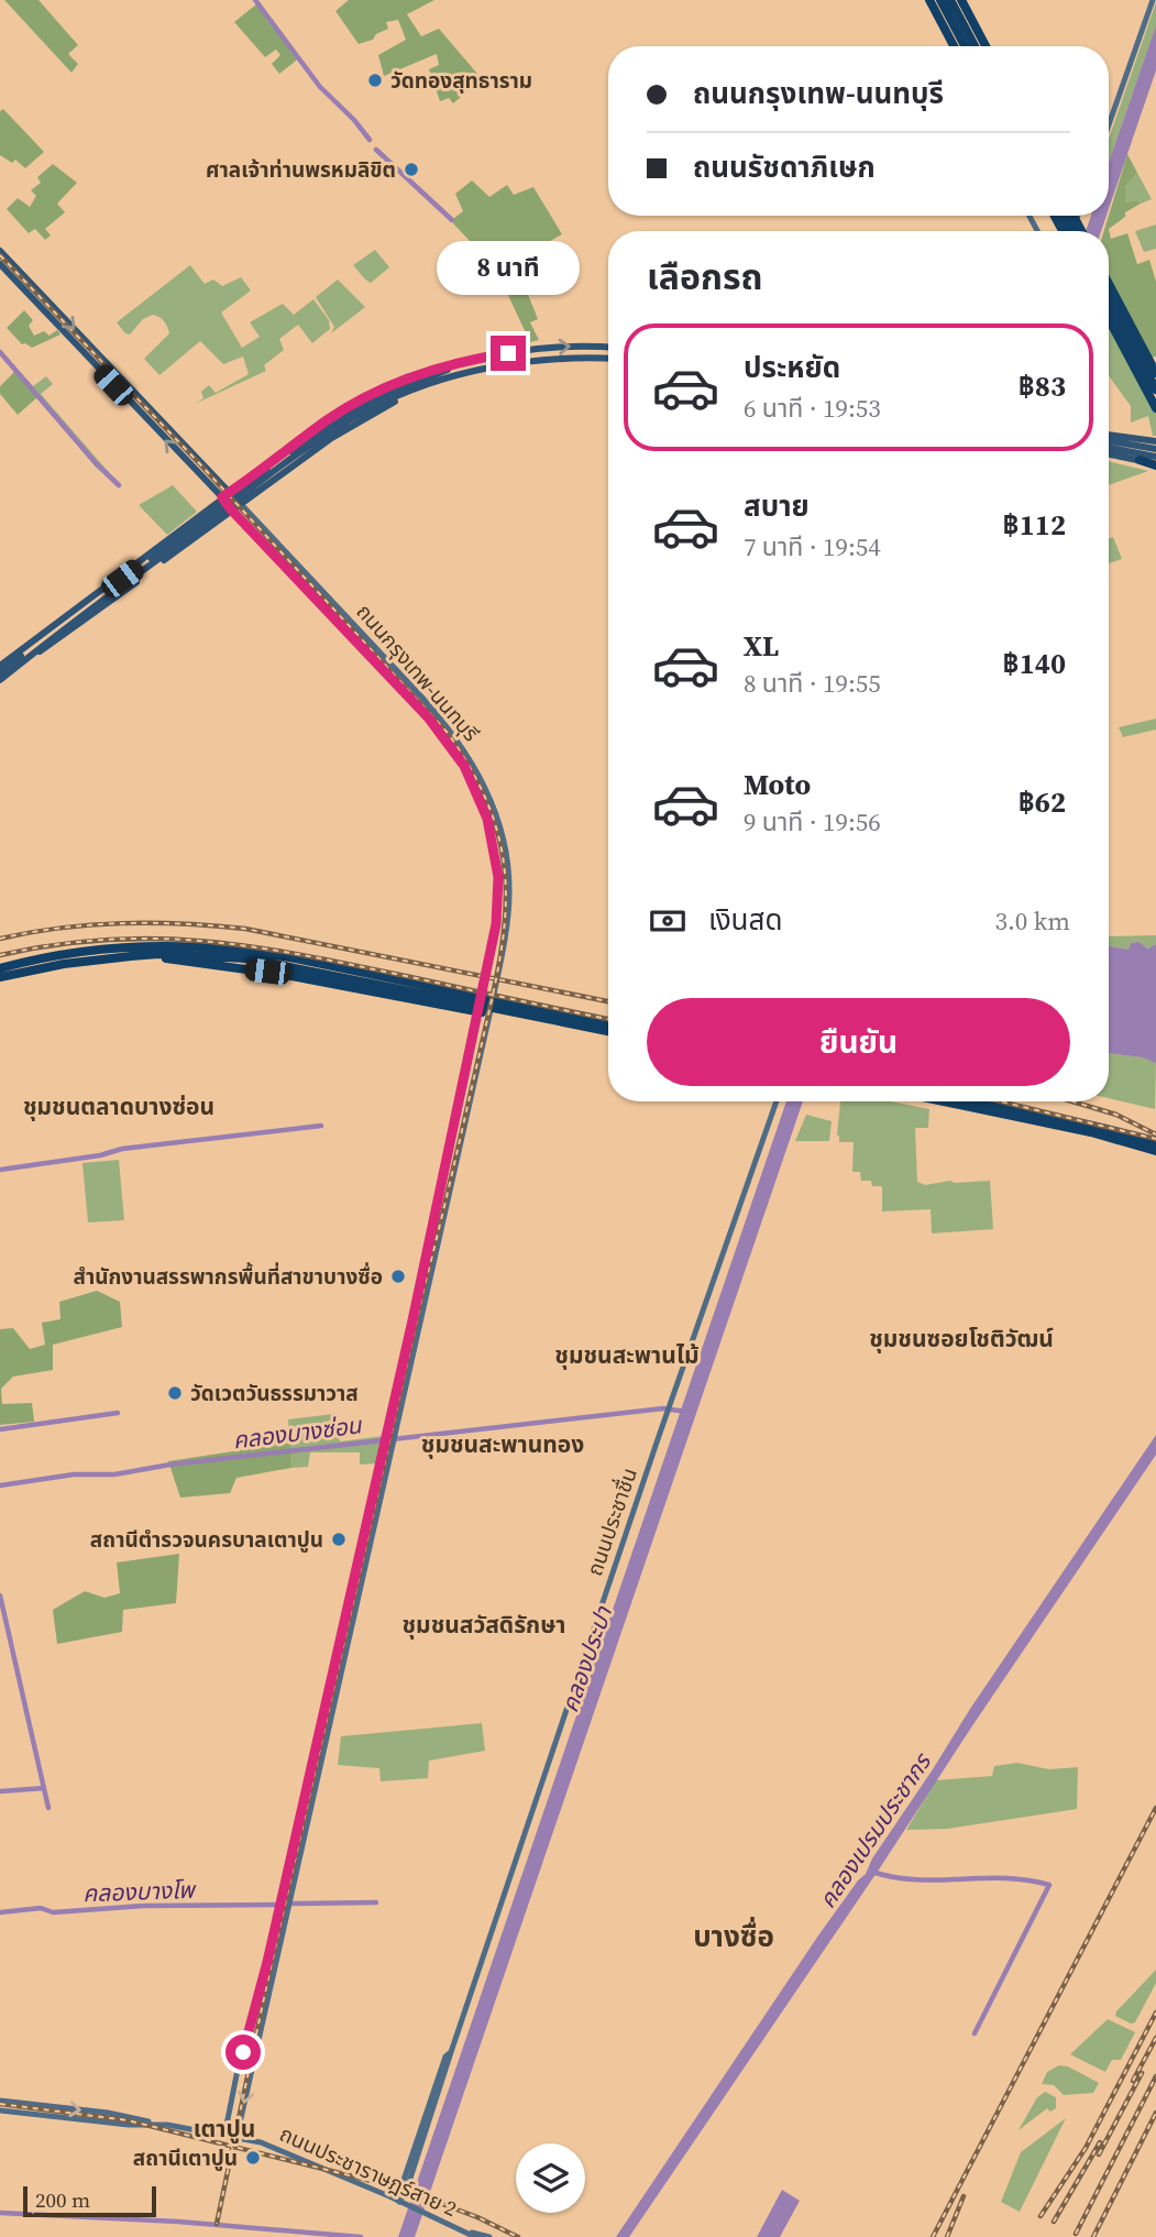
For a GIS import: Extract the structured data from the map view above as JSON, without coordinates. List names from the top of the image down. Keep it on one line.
{"streets":{"main road":["ถนนกรุงเทพ-นนทบุรี","ถนนประชาชื่น","ถนนประชาราษฎร์สาย 2"]},"crossings":[["ถนนกรุงเทพ-นนทบุรี","ถนนประชาราษฎร์สาย 2"],["ถนนประชาชื่น","ถนนประชาราษฎร์สาย 2"]],"districts":["ชุมชนตลาดบางซ่อน","ชุมชนซอยโชติวัฒน์","ชุมชนสะพานไม้","ชุมชนสะพานทอง","ชุมชนสวัสดิรักษา","บางซื่อ","เตาปูน"],"water":["คลองบางซ่อน","คลองประปา","คลองเปรมประชากร","คลองบางโพ"],"places":["วัดทองสุทธาราม","ศาลเจ้าท่านพรหมลิขิต","สำนักงานสรรพากรพื้นที่สาขาบางซื่อ","วัดเวตวันธรรมาวาส","สถานีตำรวจนครบาลเตาปูน","สถานีเตาปูน"],"scale_bar":"200 m","page":{"banner":["ถนนกรุงเทพ-นนทบุรี","ถนนรัชดาภิเษก"],"heading":"เลือกรถ","bubble":"8 นาที","list":[{"name":"ประหยัด","note":"6 นาที · 19:53","value":"฿83"},{"name":"สบาย","note":"7 นาที · 19:54","value":"฿112"},{"name":"XL","note":"8 นาที · 19:55","value":"฿140"},{"name":"Moto","note":"9 นาที · 19:56","value":"฿62"}],"pay":["เงินสด","3.0 km"],"buttons":"ยืนยัน","scale":"200 m"}}
